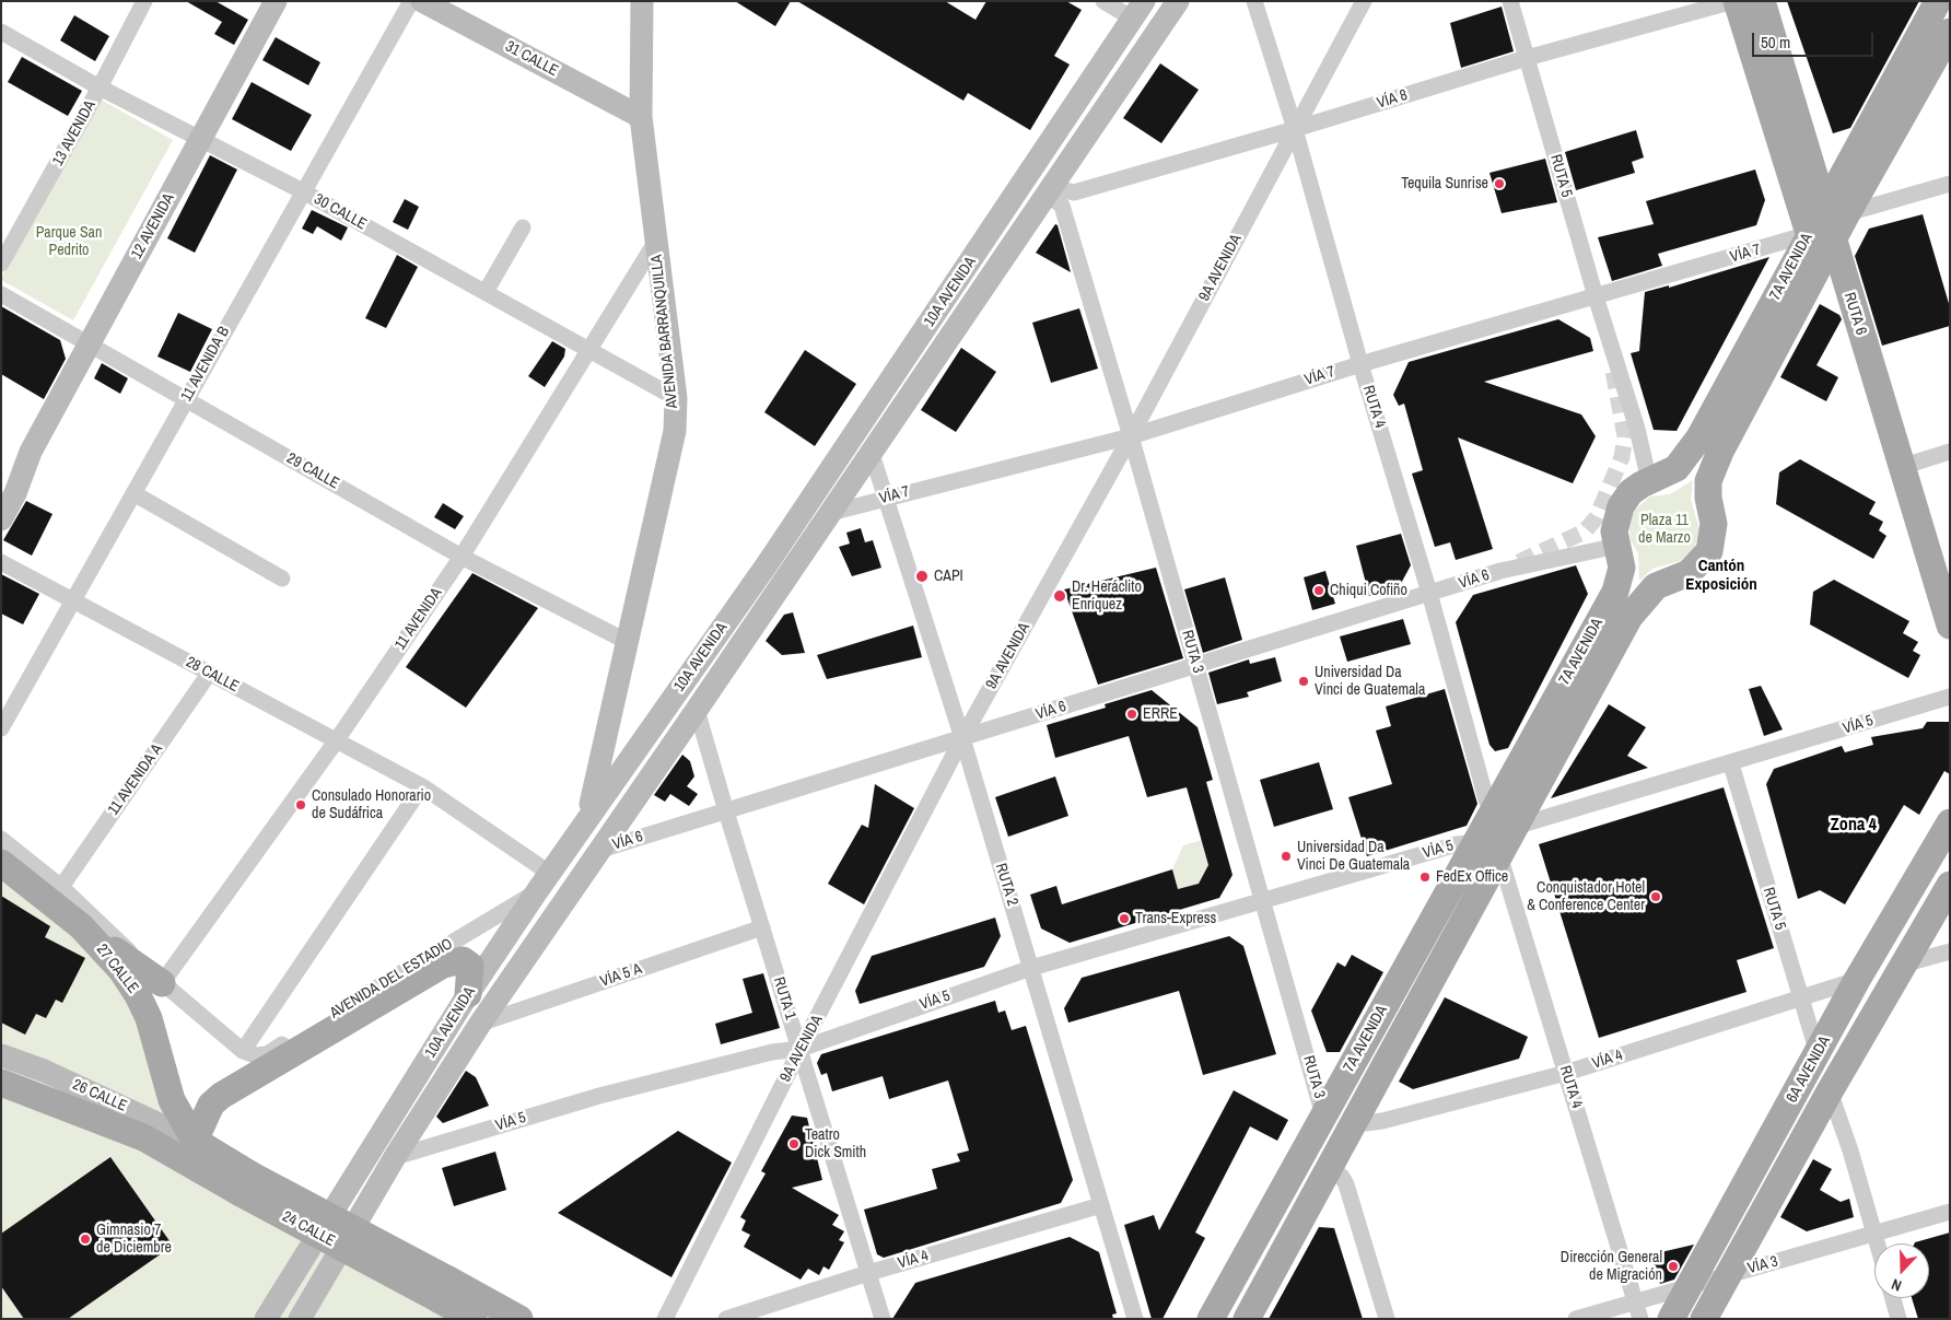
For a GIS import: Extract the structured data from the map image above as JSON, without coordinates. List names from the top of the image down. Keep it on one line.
{"streets":{"main road":["31 CALLE","12 AVENIDA","7A AVENIDA","10A AVENIDA","RUTA 6","AVENIDA BARRANQUILLA","27 CALLE","6A AVENIDA","26 CALLE","24 CALLE"],"street":["VÍA 8","13 AVENIDA","RUTA 5","30 CALLE","VÍA 7","9A AVENIDA","11 AVENIDA B","RUTA 4","29 CALLE","VÍA 6","11 AVENIDA","RUTA 3","28 CALLE","VÍA 5","11 AVENIDA A","RUTA 2","VÍA 5 A","AVENIDA DEL ESTADIO","RUTA 1","VÍA 4","VÍA 3"]},"crossings":[["31 CALLE","AVENIDA BARRANQUILLA"],["VÍA 8","RUTA 5"],["VÍA 8","9A AVENIDA"],["VÍA 8","10A AVENIDA"],["VÍA 8","RUTA 6"],["VÍA 8","RUTA 4"],["VÍA 8","RUTA 3"],["13 AVENIDA","30 CALLE"],["RUTA 5","VÍA 7"],["RUTA 5","7A AVENIDA"],["RUTA 5","VÍA 5"],["RUTA 5","VÍA 4"],["RUTA 5","6A AVENIDA"],["30 CALLE","12 AVENIDA"],["30 CALLE","AVENIDA BARRANQUILLA"],["30 CALLE","11 AVENIDA B"],["30 CALLE","11 AVENIDA"],["12 AVENIDA","29 CALLE"],["VÍA 7","7A AVENIDA"],["VÍA 7","9A AVENIDA"],["VÍA 7","10A AVENIDA"],["VÍA 7","RUTA 6"],["VÍA 7","RUTA 4"],["VÍA 7","RUTA 3"],["VÍA 7","RUTA 2"],["7A AVENIDA","RUTA 6"],["7A AVENIDA","RUTA 4"],["7A AVENIDA","VÍA 6"],["7A AVENIDA","RUTA 3"],["7A AVENIDA","VÍA 5"],["7A AVENIDA","VÍA 4"],["9A AVENIDA","RUTA 4"],["9A AVENIDA","VÍA 6"],["9A AVENIDA","RUTA 3"],["9A AVENIDA","VÍA 5"],["9A AVENIDA","RUTA 2"],["9A AVENIDA","RUTA 1"],["10A AVENIDA","AVENIDA BARRANQUILLA"],["10A AVENIDA","VÍA 6"],["10A AVENIDA","RUTA 3"],["10A AVENIDA","28 CALLE"],["10A AVENIDA","VÍA 5"],["10A AVENIDA","RUTA 2"],["10A AVENIDA","VÍA 5 A"],["10A AVENIDA","AVENIDA DEL ESTADIO"],["10A AVENIDA","RUTA 1"],["AVENIDA BARRANQUILLA","29 CALLE"],["AVENIDA BARRANQUILLA","11 AVENIDA"],["11 AVENIDA B","29 CALLE"],["11 AVENIDA B","28 CALLE"],["RUTA 4","VÍA 6"],["RUTA 4","VÍA 5"],["RUTA 4","VÍA 4"],["RUTA 4","VÍA 3"],["29 CALLE","11 AVENIDA"],["VÍA 6","RUTA 3"],["VÍA 6","RUTA 2"],["VÍA 6","RUTA 1"],["11 AVENIDA","28 CALLE"],["11 AVENIDA","27 CALLE"],["RUTA 3","VÍA 5"],["28 CALLE","11 AVENIDA A"],["28 CALLE","AVENIDA DEL ESTADIO"],["VÍA 5","RUTA 2"],["VÍA 5","RUTA 1"],["11 AVENIDA A","27 CALLE"],["RUTA 2","VÍA 4"],["27 CALLE","AVENIDA DEL ESTADIO"],["27 CALLE","26 CALLE"],["27 CALLE","24 CALLE"],["VÍA 5 A","RUTA 1"],["RUTA 1","VÍA 4"],["VÍA 4","6A AVENIDA"],["6A AVENIDA","VÍA 3"],["26 CALLE","24 CALLE"]],"districts":["Cantón Exposición","Zona 4"],"parks":["Parque San Pedrito","Plaza 11 de Marzo"],"places":["Tequila Sunrise","CAPI","Chiqui Cofiño","Dr. Heráclito Enríquez","Universidad Da Vinci de Guatemala","ERRE","Consulado Honorario de Sudáfrica","Universidad Da Vinci De Guatemala","FedEx Office","Conquistador Hotel & Conference Center","Trans-Express","Teatro Dick Smith","Gimnasio 7 de Diciembre","Dirección General de Migración"],"scale_bar":"50 m","north":"bottom"}
